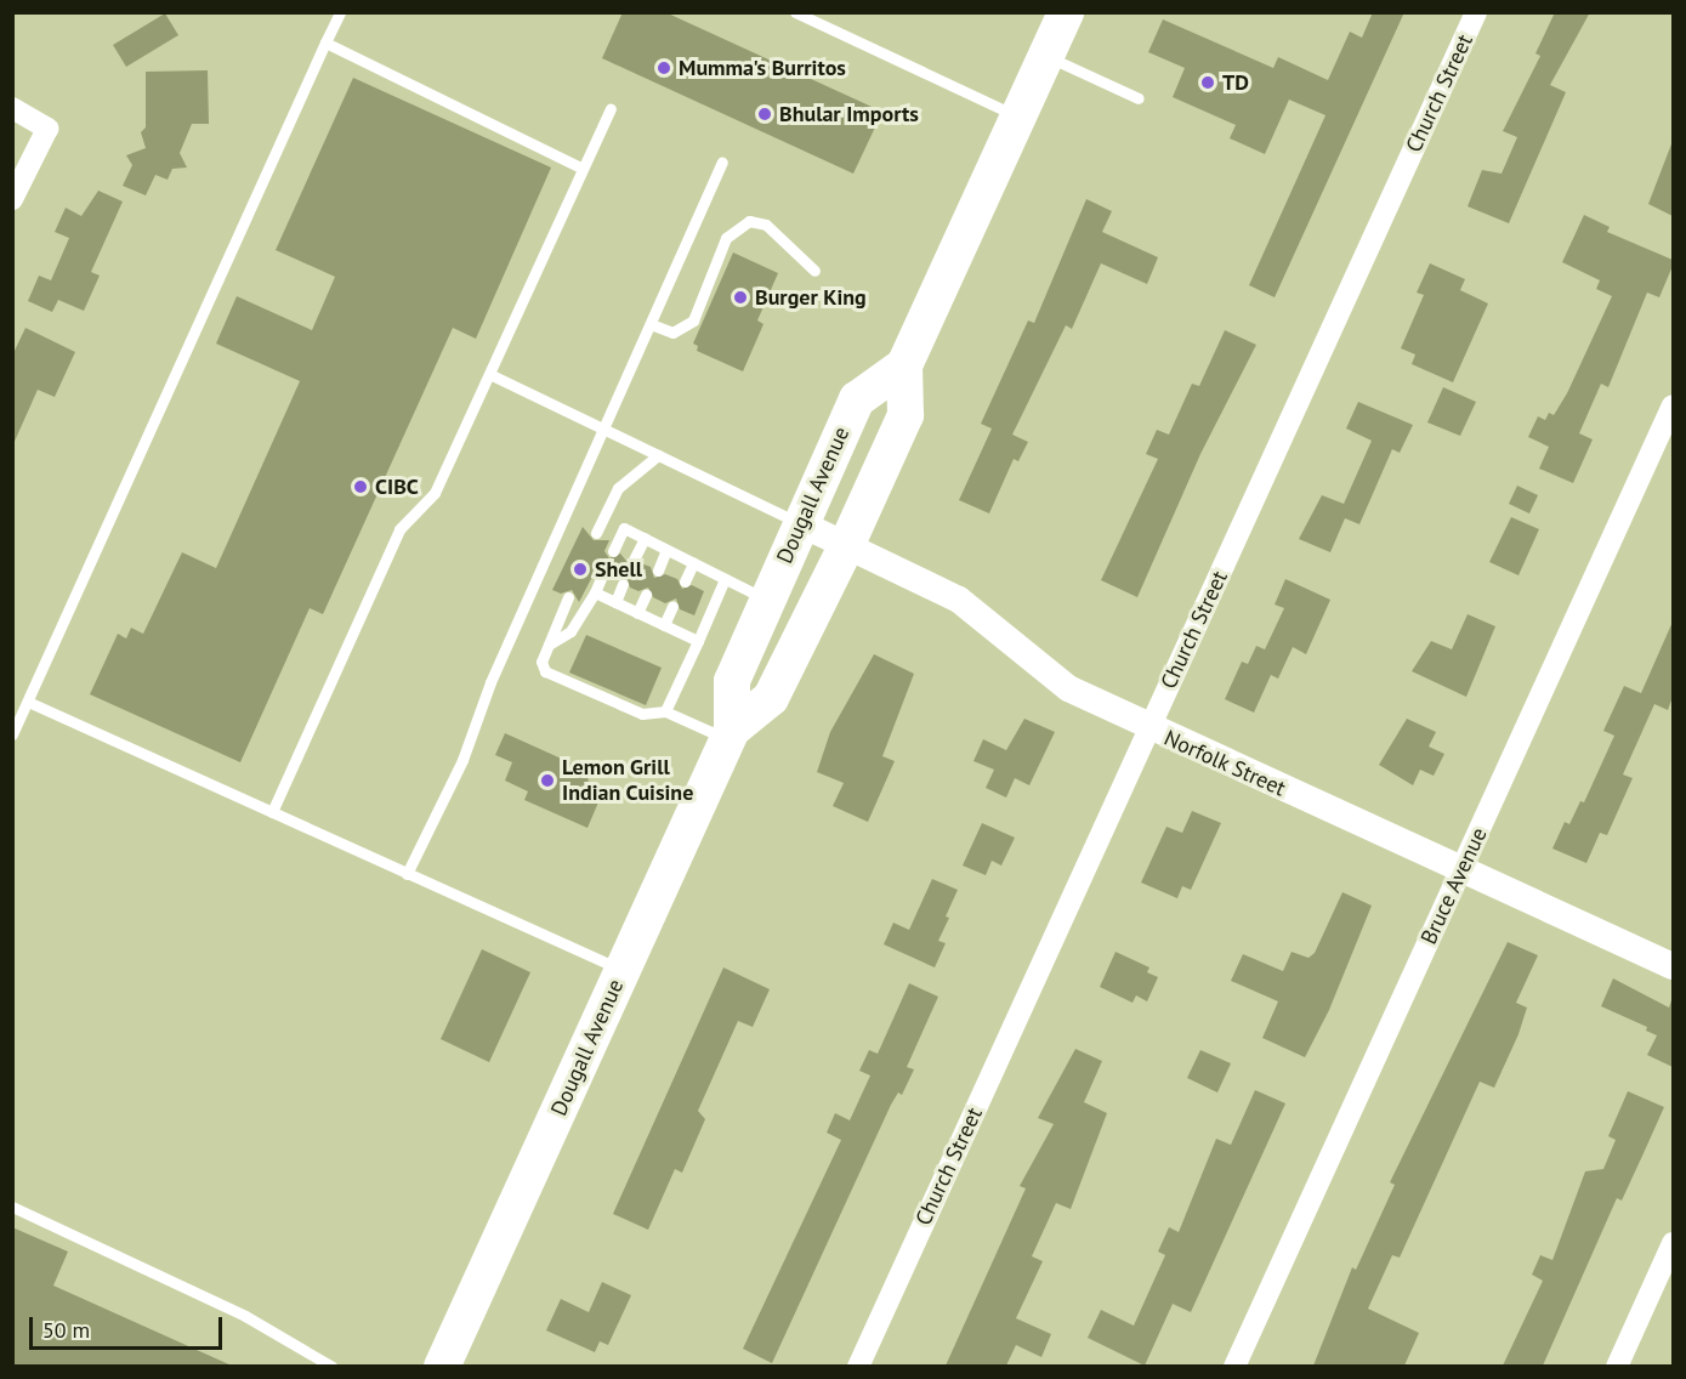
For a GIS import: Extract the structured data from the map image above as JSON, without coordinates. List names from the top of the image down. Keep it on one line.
{"streets":{"main road":["Dougall Avenue"],"street":["Church Street","Norfolk Street","Bruce Avenue"]},"crossings":[["Church Street","Norfolk Street"],["Dougall Avenue","Norfolk Street"],["Norfolk Street","Bruce Avenue"]],"places":["Mumma's Burritos","TD","Bhular Imports","Burger King","CIBC","Shell","Lemon Grill Indian Cuisine"],"scale_bar":"50 m"}
